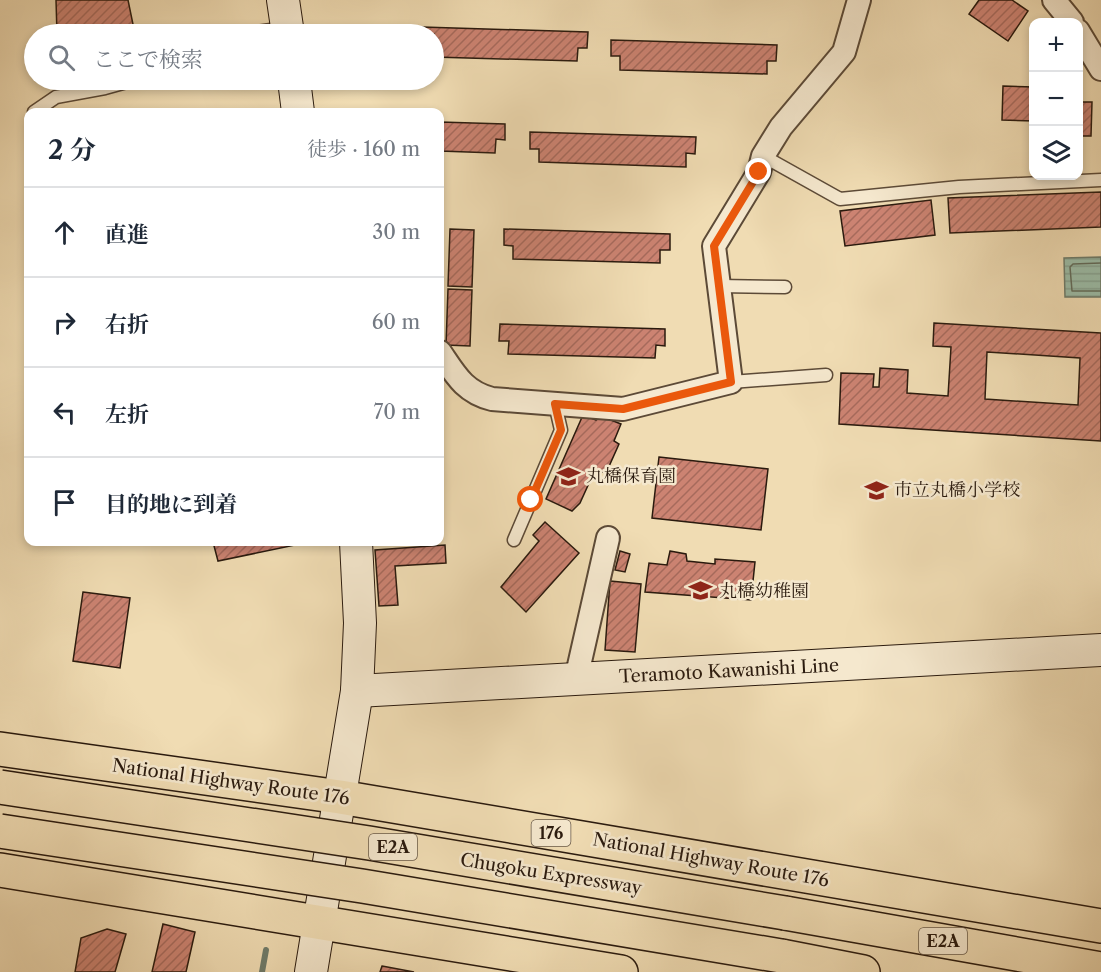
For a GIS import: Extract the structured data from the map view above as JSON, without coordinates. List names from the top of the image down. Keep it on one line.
{"streets":{"highway":["National Highway Route 176","176","E2A","Chugoku Expressway"],"main road":["Teramoto Kawanishi Line"]},"places":{"school or university":["丸橋保育園","市立丸橋小学校","丸橋幼稚園"]},"page":{"map_buttons":["+","−"],"search":"ここで検索","heading":["2 分","徒歩 · 160 m"],"list":[["直進","30 m"],["右折","60 m"],["左折","70 m"],"目的地に到着"]}}
